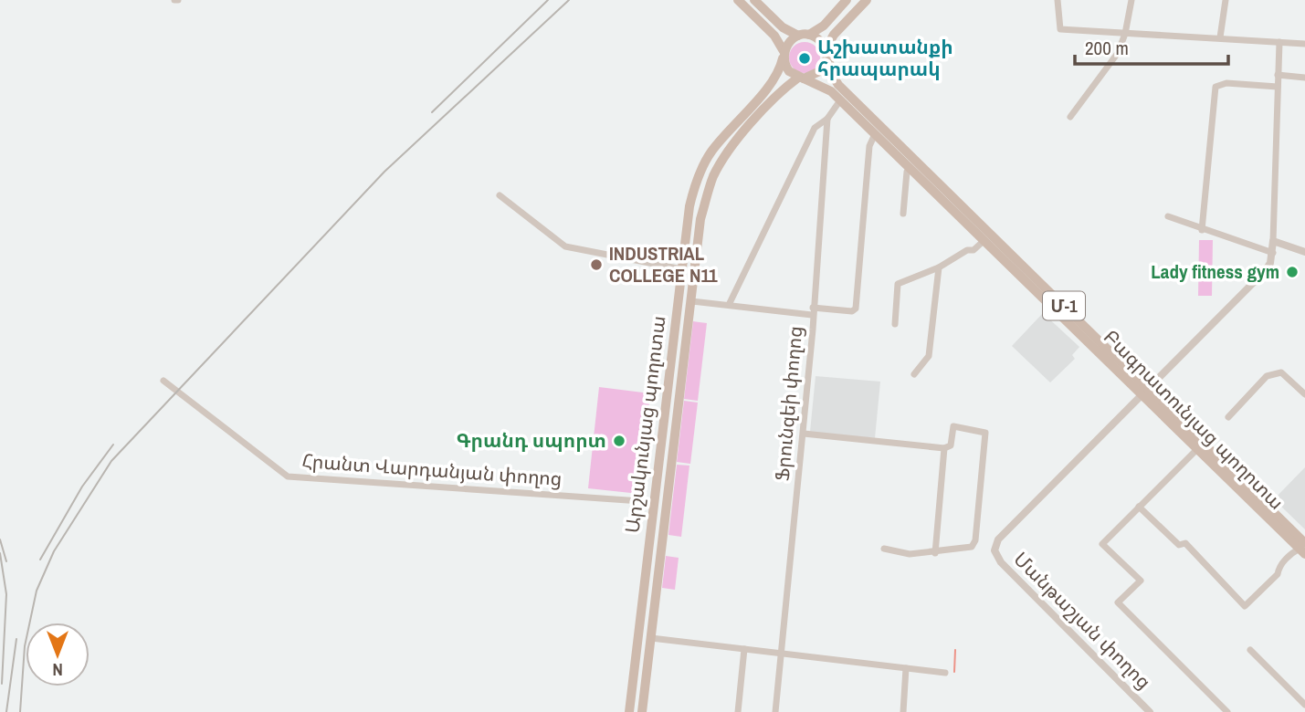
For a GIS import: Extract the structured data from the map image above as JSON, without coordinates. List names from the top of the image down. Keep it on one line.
{"streets":{"main road":["Մ-1","Բագրատունյաց պողոտա","Արշակունյաց պողոտա"],"street":["Ֆրունզեի փողոց","Հրանտ Վարդանյան փողոց","Մանթաշյան փողոց"]},"crossings":[["Բագրատունյաց պողոտա","Արշակունյաց պողոտա"],["Բագրատունյաց պողոտա","Մանթաշյան փողոց"],["Արշակունյաց պողոտա","Հրանտ Վարդանյան փողոց"]],"places":["Աշխատանքի հրապարակ","INDUSTRIAL COLLEGE N11","Lady fitness gym","Գրանդ սպորտ"],"scale_bar":"200 m","north":"bottom"}
